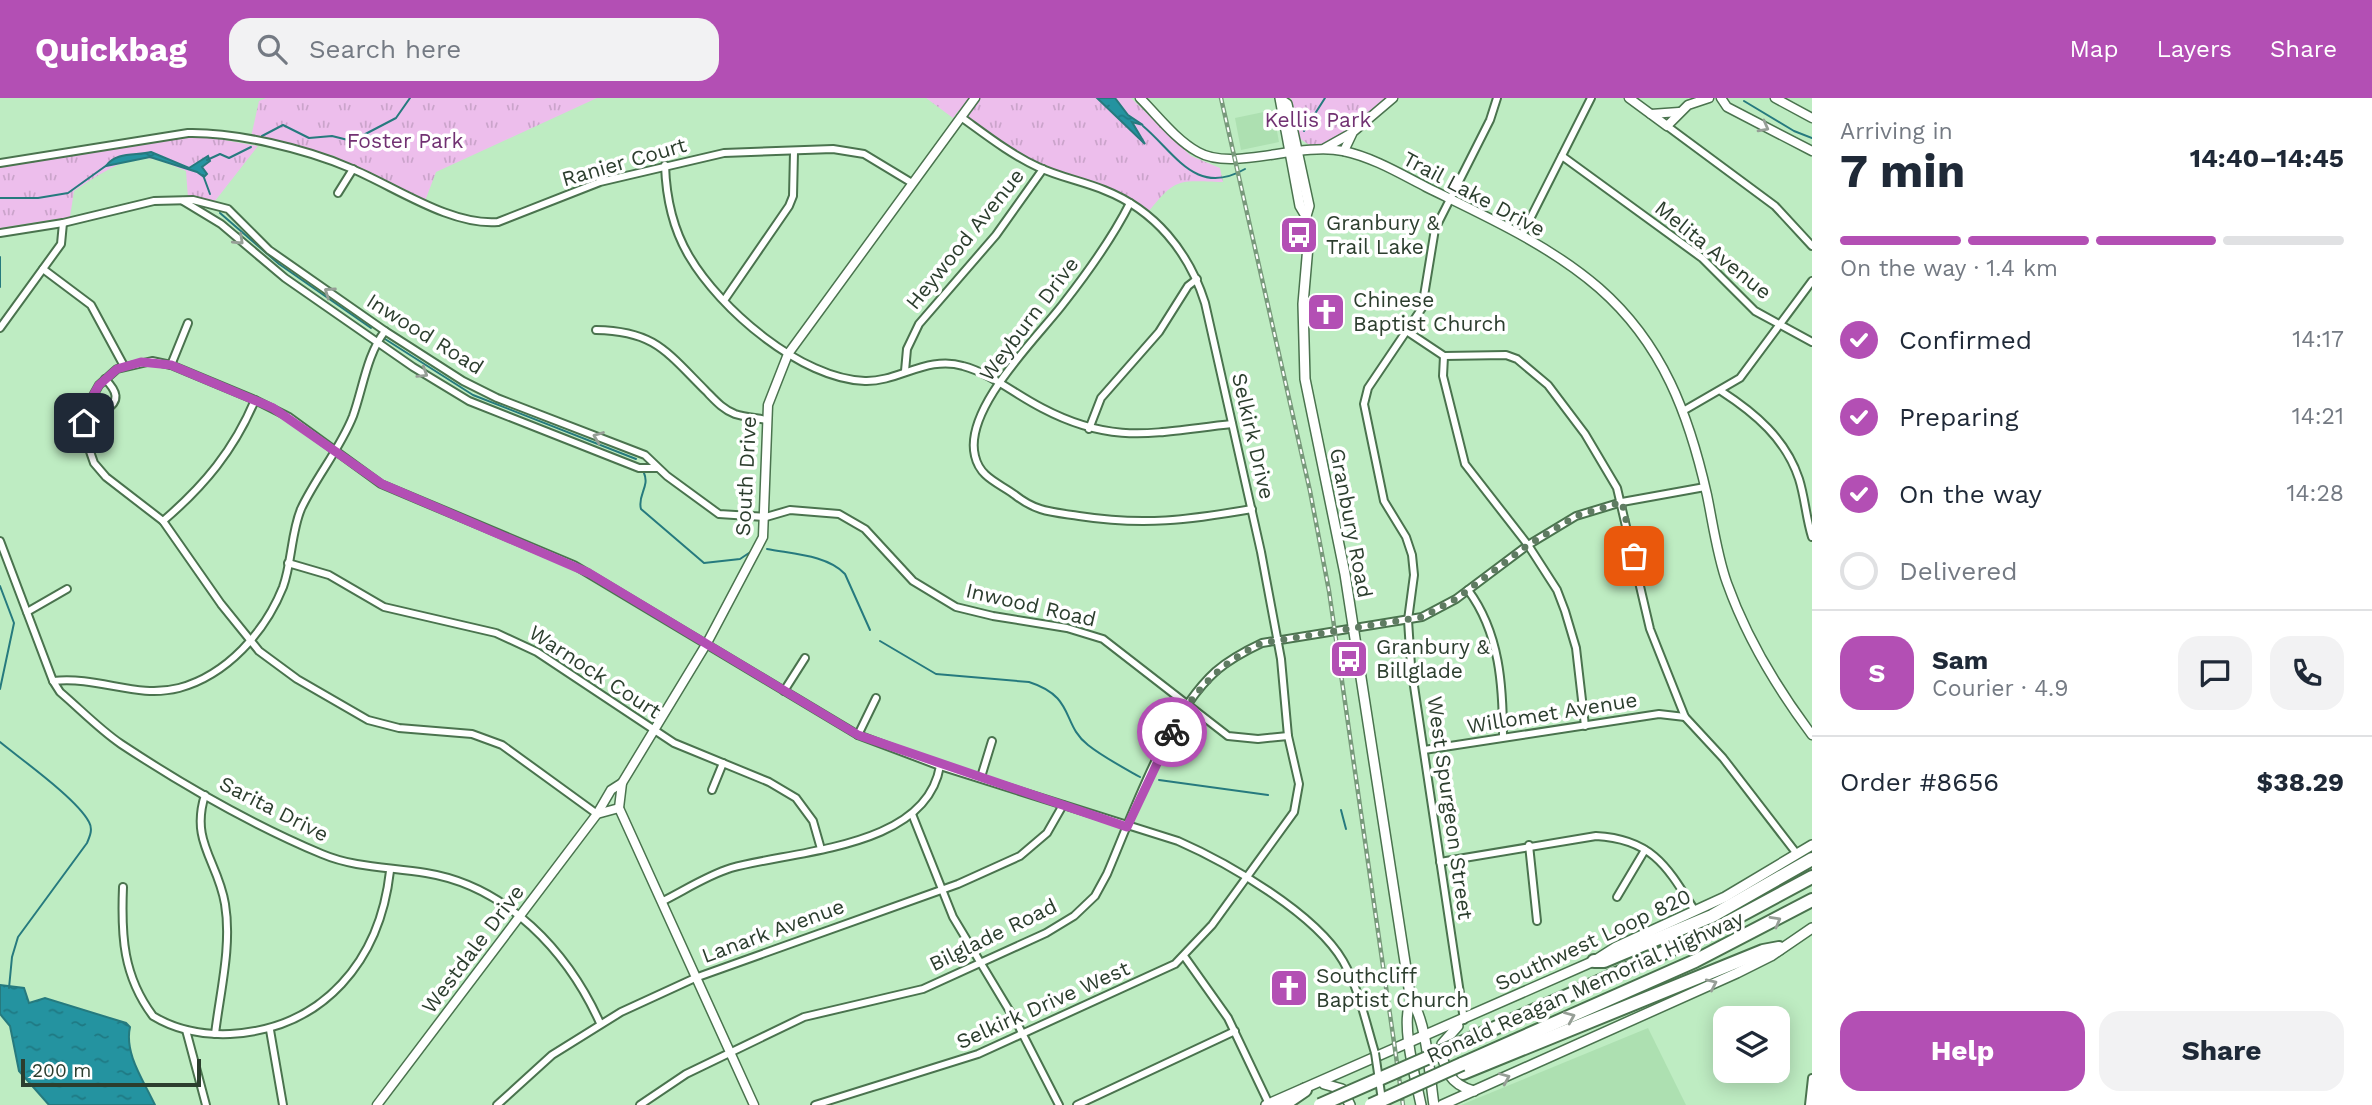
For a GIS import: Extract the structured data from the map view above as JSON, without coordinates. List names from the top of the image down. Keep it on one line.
{"streets":{"highway":["Ronald Reagan Memorial Highway"],"main road":["Granbury Road","Southwest Loop 820"],"street":["Ranier Court","Trail Lake Drive","Heywood Avenue","Melita Avenue","Weyburn Drive","Inwood Road","Selkirk Drive","South Drive","Warnock Court","Willomet Avenue","West Spurgeon Street","Sarita Drive","Lanark Avenue","Bilglade Road","Westdale Drive","Selkirk Drive West"]},"crossings":[["Ranier Court","South Drive"],["Trail Lake Drive","Granbury Road"],["Trail Lake Drive","West Spurgeon Street"],["Trail Lake Drive","Bilglade Road"],["Heywood Avenue","Selkirk Drive"],["Weyburn Drive","Selkirk Drive"],["Inwood Road","Selkirk Drive"],["Inwood Road","South Drive"],["Inwood Road","Bilglade Road"],["Selkirk Drive","South Drive"],["Selkirk Drive","Bilglade Road"],["Selkirk Drive","Selkirk Drive West"],["South Drive","Warnock Court"],["South Drive","Westdale Drive"],["Granbury Road","Bilglade Road"],["Granbury Road","Southwest Loop 820"],["Willomet Avenue","West Spurgeon Street"],["West Spurgeon Street","Bilglade Road"],["West Spurgeon Street","Southwest Loop 820"],["Sarita Drive","Lanark Avenue"],["Sarita Drive","Westdale Drive"]],"parks":["Kellis Park","Foster Park"],"places":{"bus stop":["Granbury & Trail Lake","Granbury & Billglade"],"church":["Chinese Baptist Church","Southcliff Baptist Church"]},"scale_bar":"200 m","page":{"header":"Quickbag","search":"Search here","nav":["Map","Layers","Share"],"heading":["7 min","Arriving in","14:40–14:45"],"panel":["Sam","Courier · 4.9","Order #8656","$38.29"],"bar":"On the way · 1.4 km","list":[["Confirmed","14:17"],["Preparing","14:21"],["On the way","14:28"],"Delivered"],"round":"S","buttons":["Help","Share"],"scale":"200 m"}}
